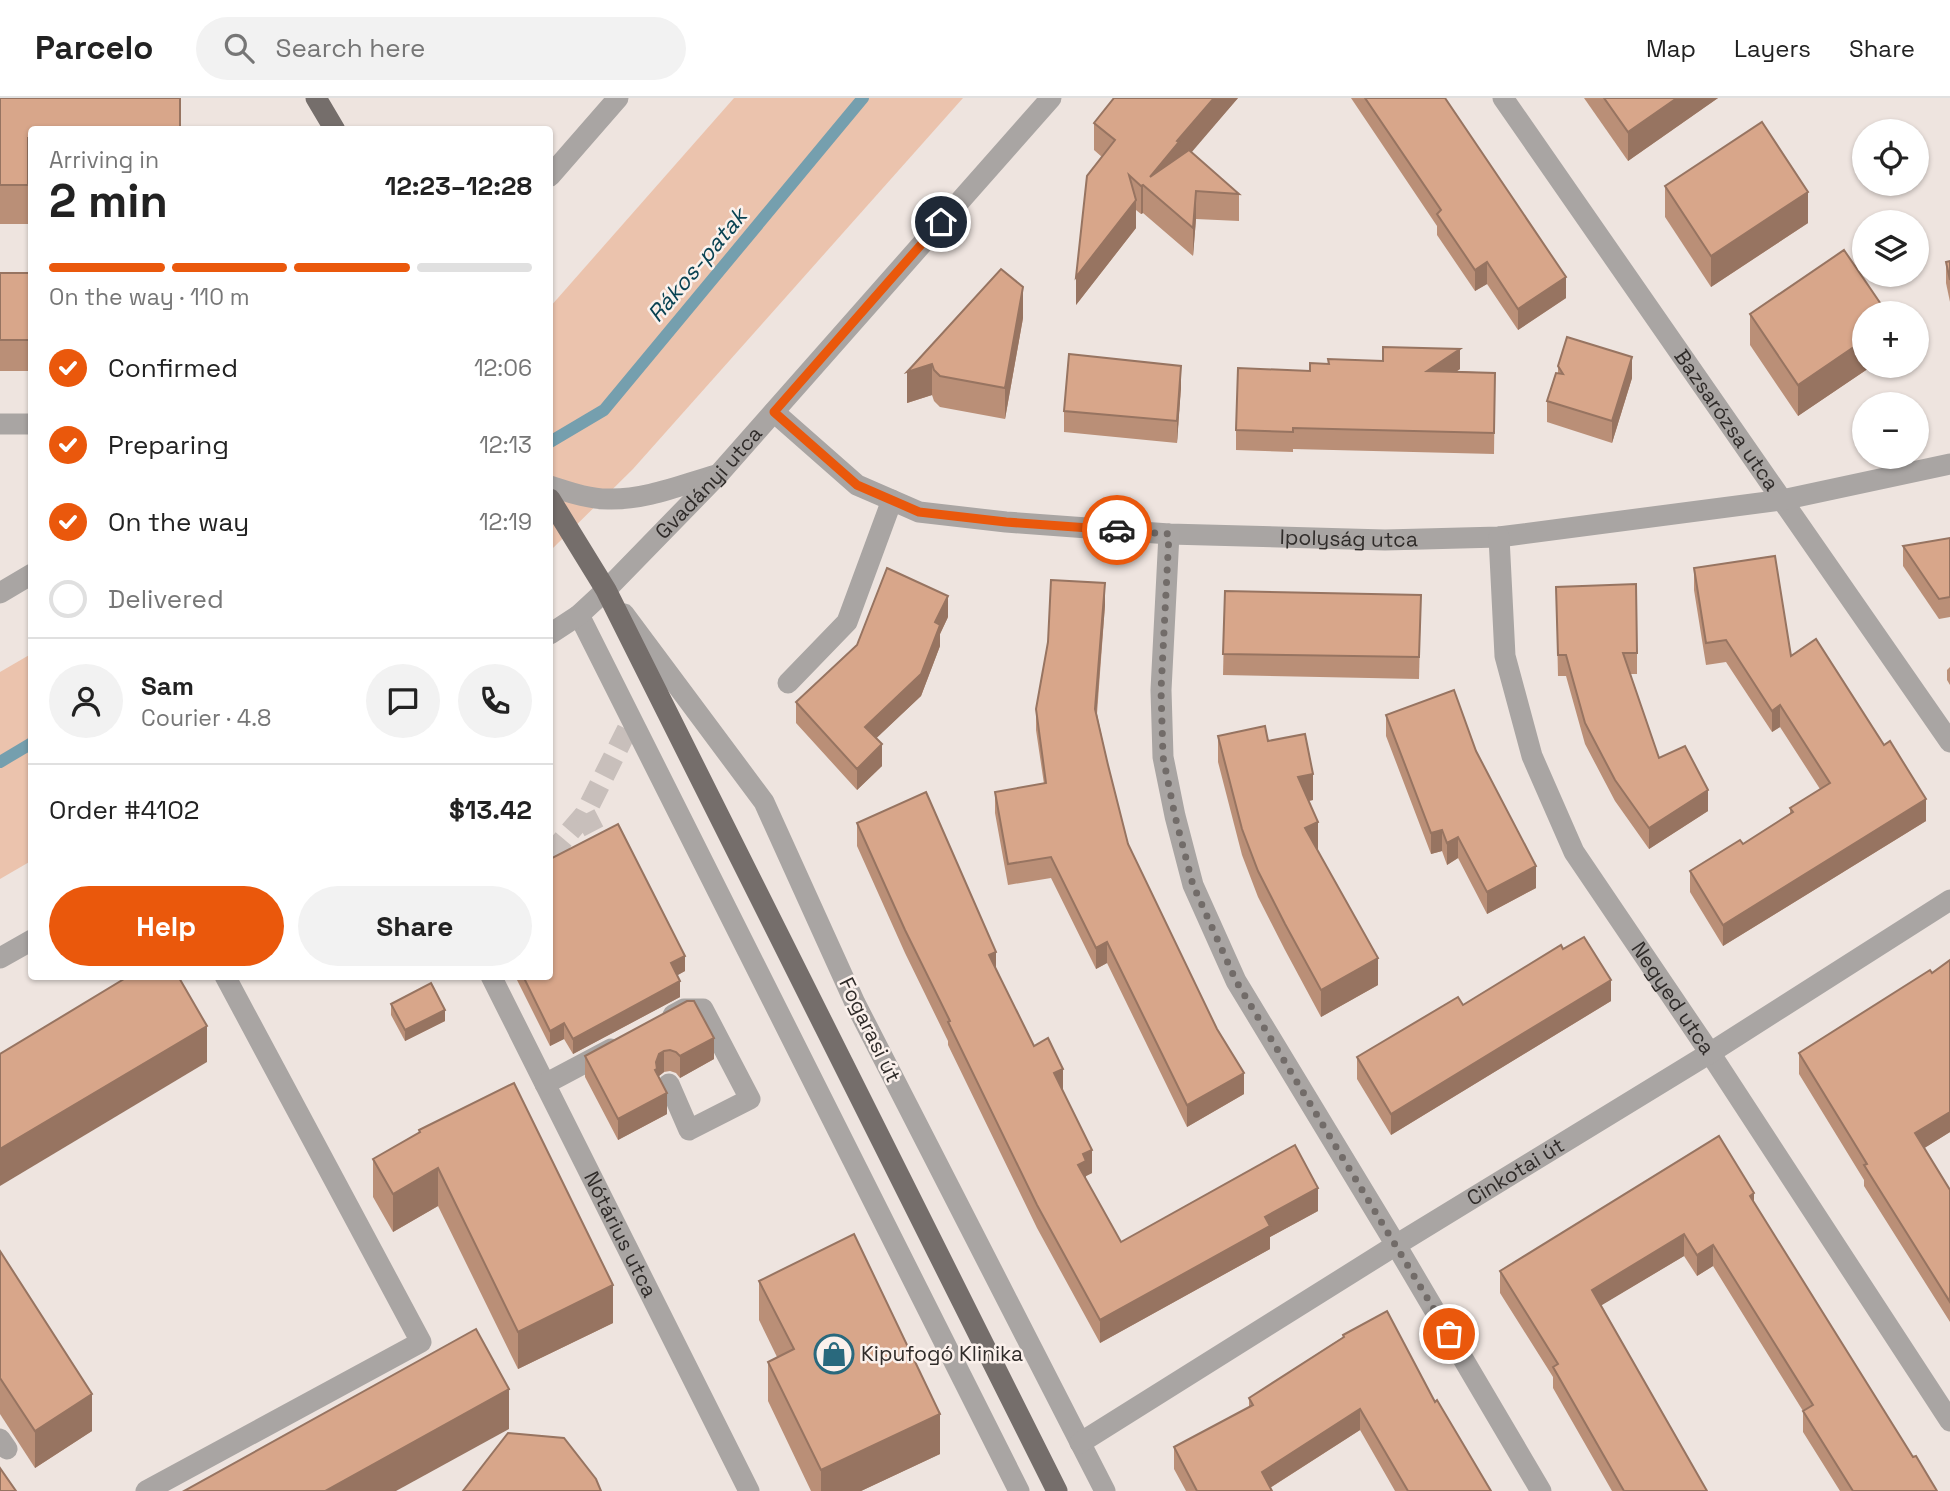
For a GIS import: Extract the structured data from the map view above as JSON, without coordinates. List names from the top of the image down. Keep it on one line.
{"streets":{"main road":["Fogarasi út"],"street":["Bazsarózsa utca","Gvadányi utca","Ipolyság utca","Negyed utca","Cinkotai út","Nótárius utca"]},"crossings":[["Bazsarózsa utca","Ipolyság utca"],["Gvadányi utca","Ipolyság utca"],["Gvadányi utca","Fogarasi út"],["Ipolyság utca","Negyed utca"],["Negyed utca","Cinkotai út"],["Fogarasi út","Cinkotai út"]],"water":["Rákos-patak"],"places":{"shop":["Kipufogó Klinika"]},"page":{"header":"Parcelo","search":"Search here","nav":["Map","Layers","Share"],"map_buttons":["+","−"],"heading":["2 min","Arriving in","12:23–12:28"],"panel":["Sam","Courier · 4.8","Order #4102","$13.42"],"bar":"On the way · 110 m","list":[["Confirmed","12:06"],["Preparing","12:13"],["On the way","12:19"],"Delivered"],"buttons":["Help","Share"]}}
